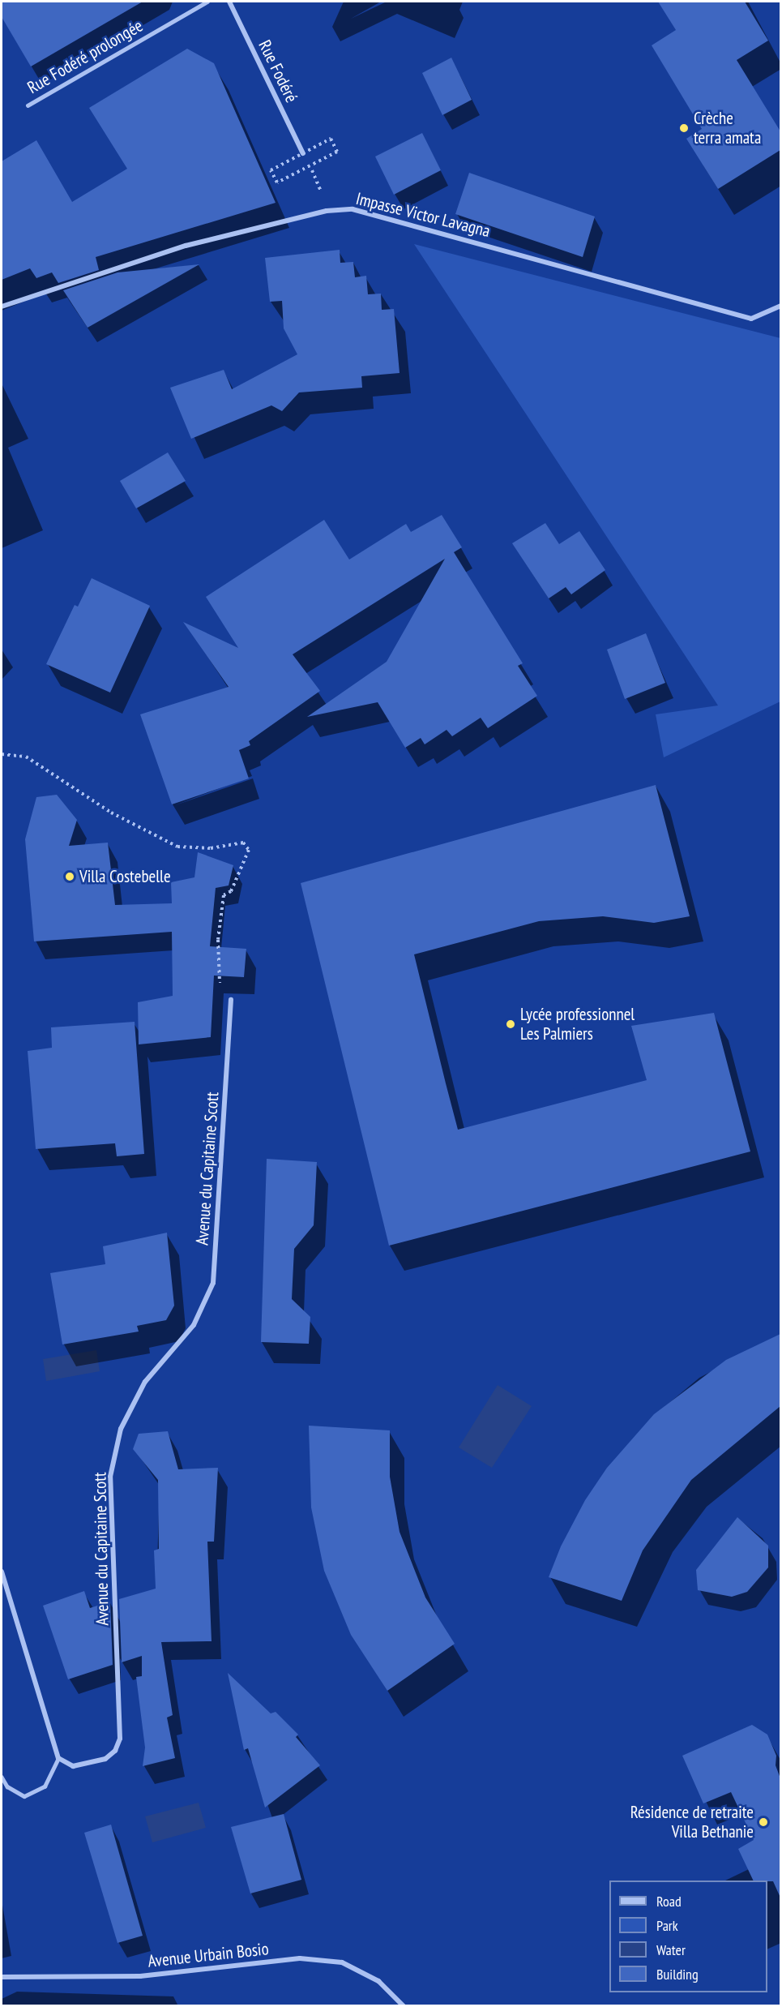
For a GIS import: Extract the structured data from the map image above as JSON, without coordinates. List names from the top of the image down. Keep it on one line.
{"streets":{"street":["Rue Fodéré","Impasse Victor Lavagna","Avenue du Capitaine Scott","Avenue Urbain Bosio"],"lane":["Rue Fodéré prolongée"]},"places":["Crèche terra amata","Villa Costebelle","Lycée professionnel Les Palmiers","Résidence de retraite Villa Bethanie"],"legend":["Road","Park","Water","Building"]}
